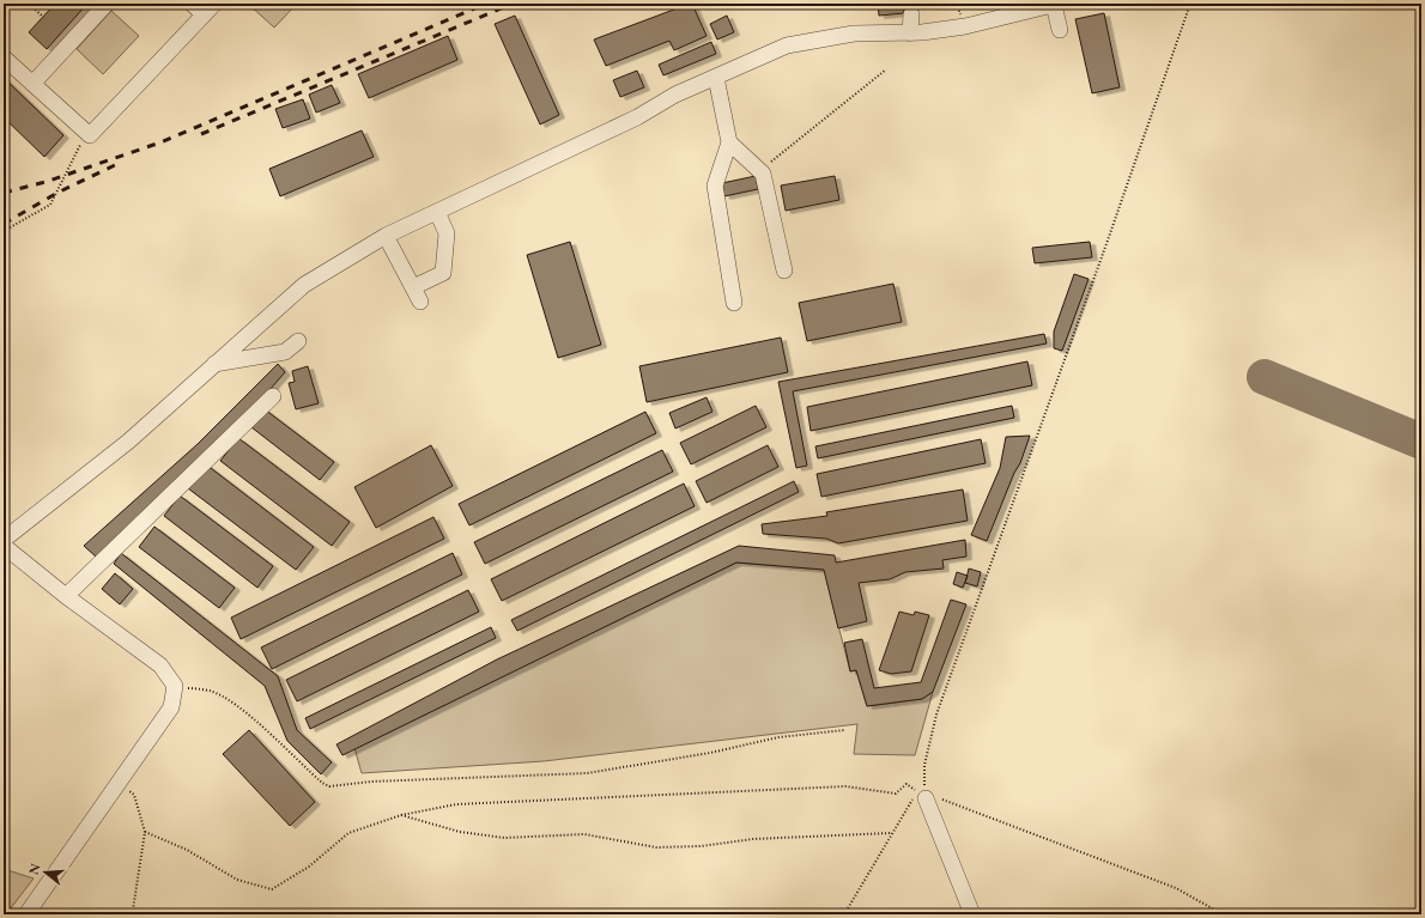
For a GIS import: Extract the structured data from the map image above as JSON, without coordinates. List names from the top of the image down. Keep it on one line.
{"north":"left"}
